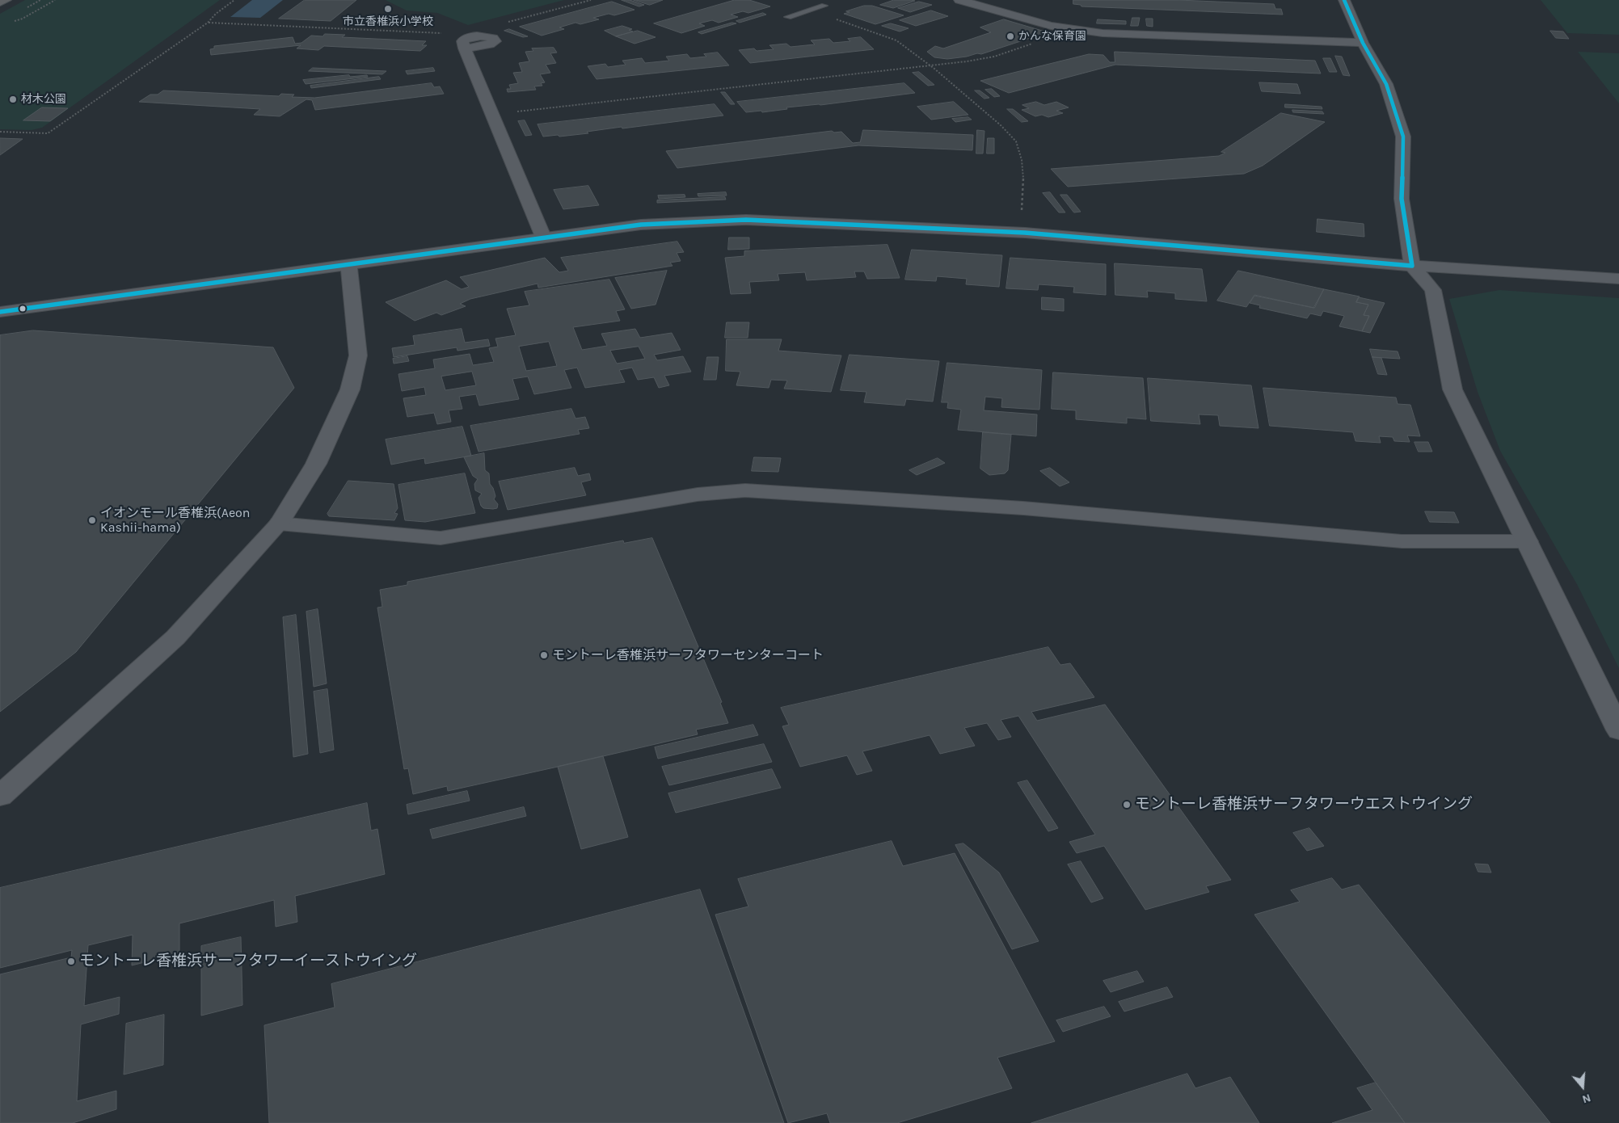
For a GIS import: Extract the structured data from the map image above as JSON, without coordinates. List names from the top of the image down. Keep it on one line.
{"places":["市立香椎浜小学校","かんな保育園","材木公園","イオンモール香椎浜(Aeon Kashii-hama)","モントーレ香椎浜サーフタワーセンターコート","モントーレ香椎浜サーフタワーウエストウイング","モントーレ香椎浜サーフタワーイーストウイング"],"north":"bottom"}
